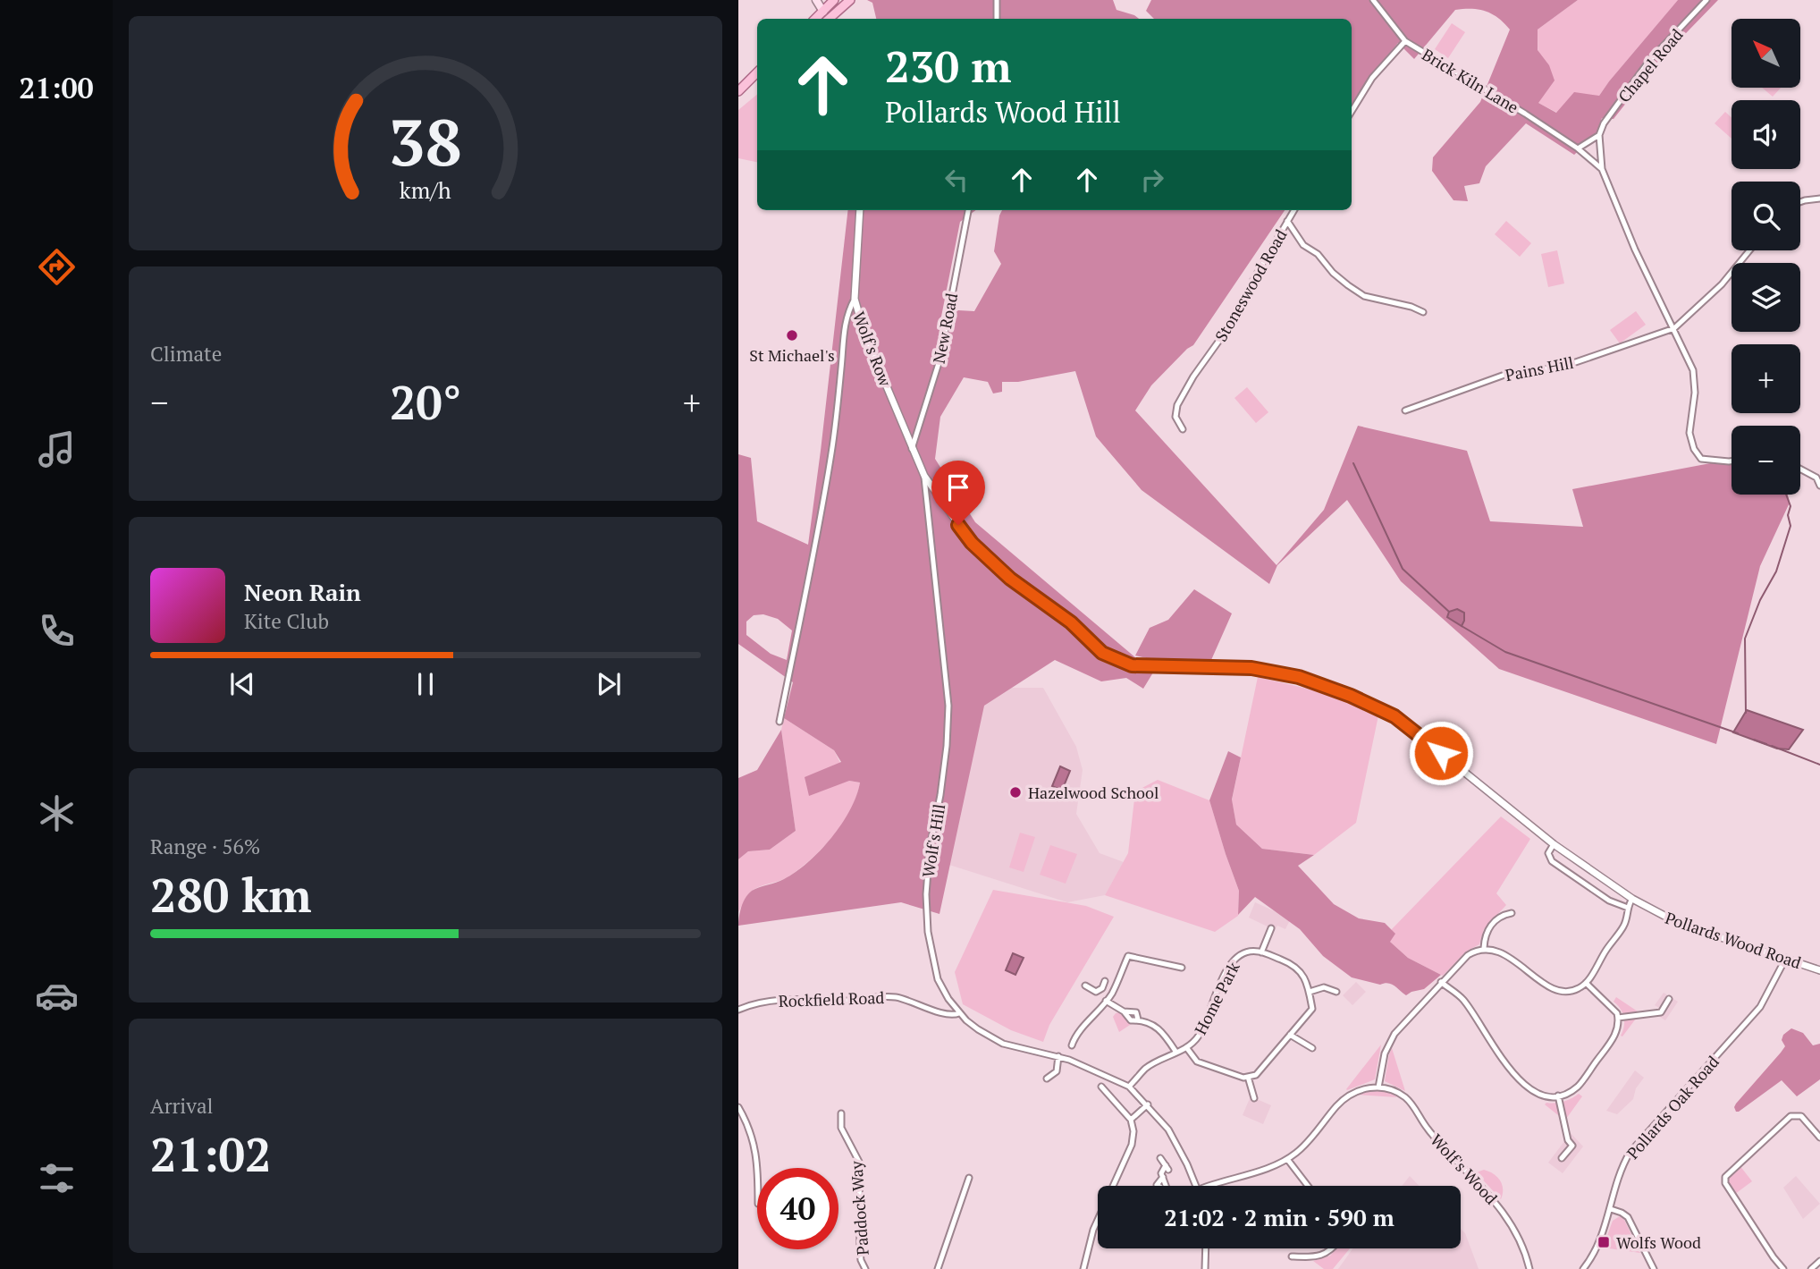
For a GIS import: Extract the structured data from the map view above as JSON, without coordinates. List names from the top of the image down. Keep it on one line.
{"streets":{"street":["Chapel Road","Brick Kiln Lane","Stoneswood Road","New Road","Wolf's Row","Pains Hill","Wolf's Hill","Pollards Wood Road","Home Park","Rockfield Road","Pollards Oak Road","Wolf's Wood","Paddock Way"]},"crossings":[["New Road","Wolf's Row"],["Wolf's Row","Wolf's Hill"],["Wolf's Row","Pollards Wood Road"],["Wolf's Hill","Pollards Wood Road"],["Wolf's Hill","Home Park"],["Wolf's Hill","Rockfield Road"],["Pollards Wood Road","Pollards Oak Road"]],"places":{"other":["St Michael's","Hazelwood School"],"transit":["Wolfs Wood"]},"north":"top left","page":{"tabs":"21:00","map_buttons":["+","−"],"turn":["230 m","Pollards Wood Hill"],"tile":["Climate",["Range · 56%","280 km"],["Arrival","21:02"]],"heat":["−","20°","+"],"song":["Neon Rain","Kite Club"],"limit":"40","trip":"21:02 · 2 min · 590 m","gauge":["38","km/h"]}}
